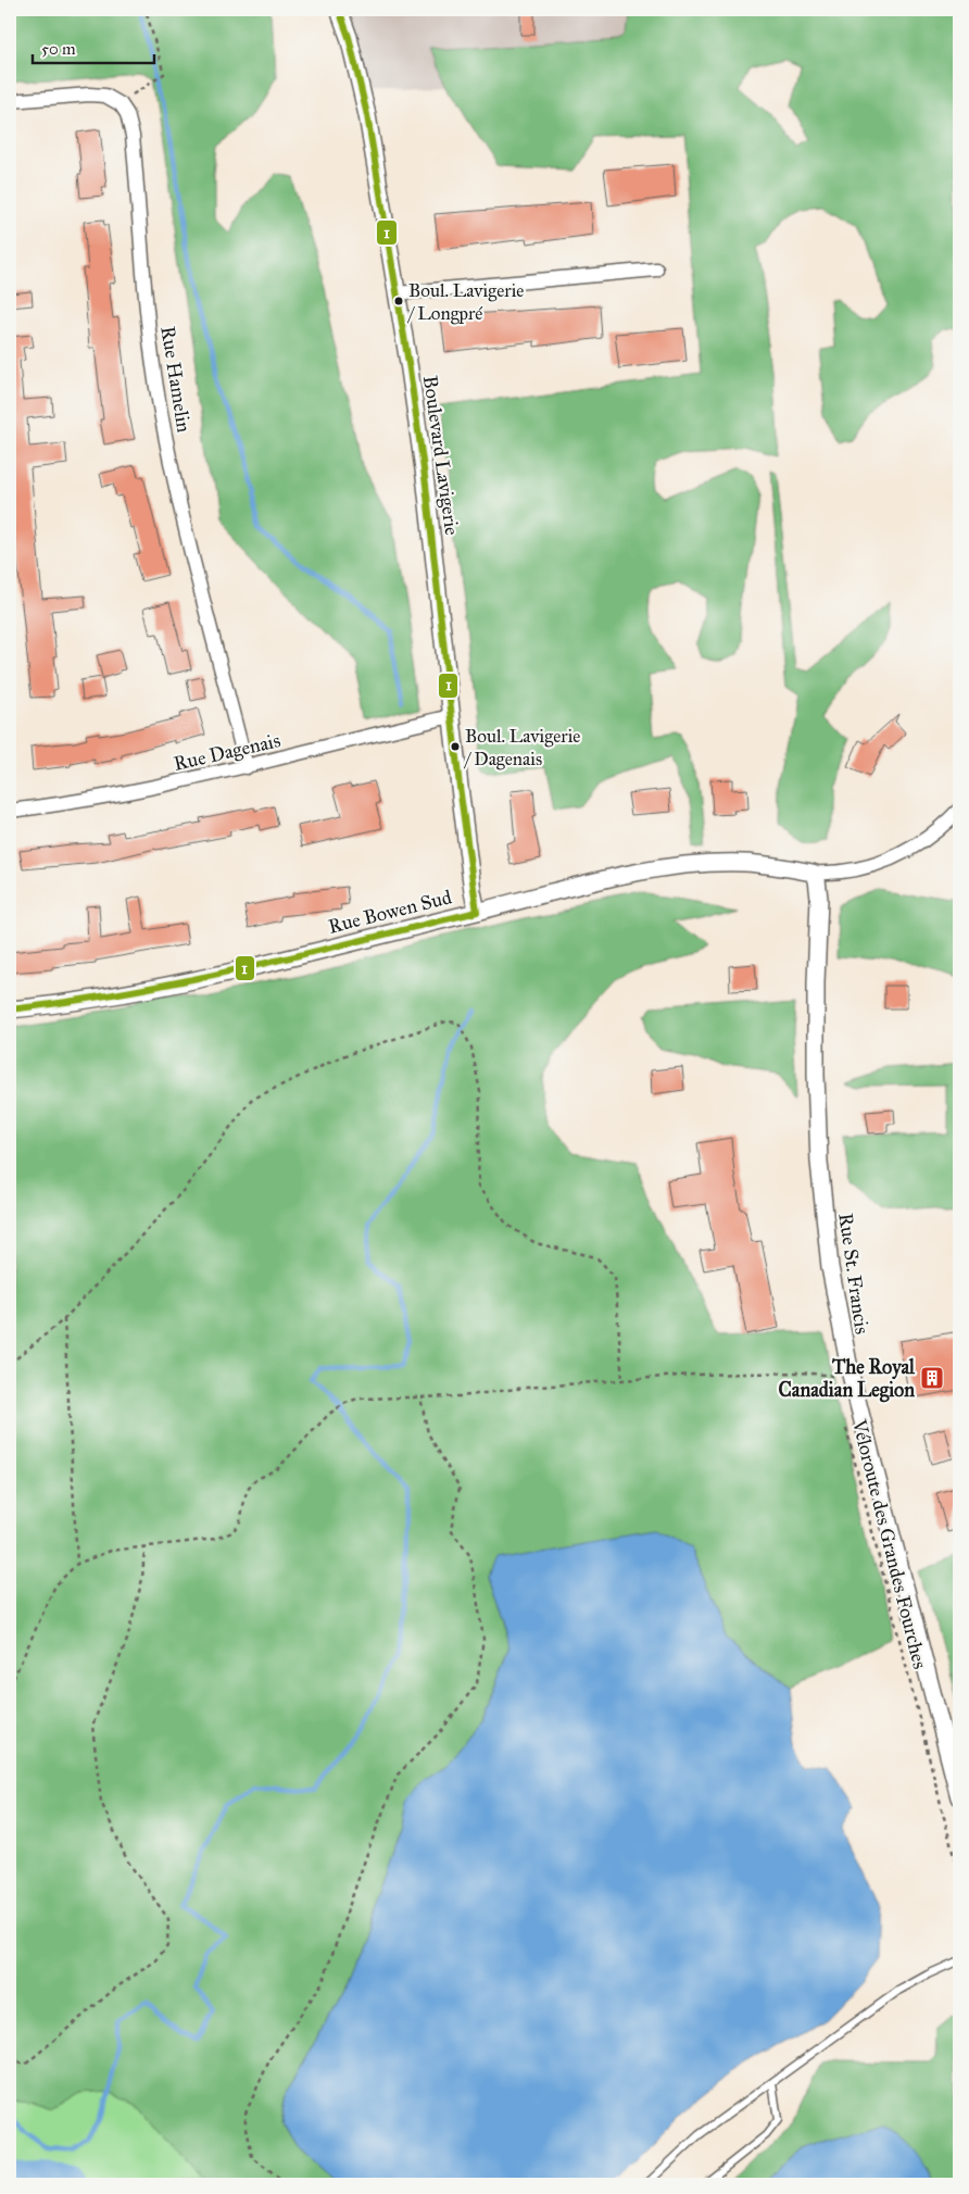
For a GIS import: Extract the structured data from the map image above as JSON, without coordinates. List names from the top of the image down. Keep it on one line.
{"streets":{"street":["Rue Hamelin","Boulevard Lavigerie","Rue Dagenais","Rue Bowen Sud","Rue St. Francis"],"path":["Véloroute des Grandes Fourches"]},"crossings":[["Rue Hamelin","Rue Dagenais"],["Boulevard Lavigerie","Rue Dagenais"],["Boulevard Lavigerie","Rue Bowen Sud"],["Rue Bowen Sud","Rue St. Francis"]],"places":{"other":["Boul. Lavigerie / Longpré","Boul. Lavigerie / Dagenais"],"building":["The Royal Canadian Legion"]},"lines":["transit line 1"],"scale_bar":"50 m"}
